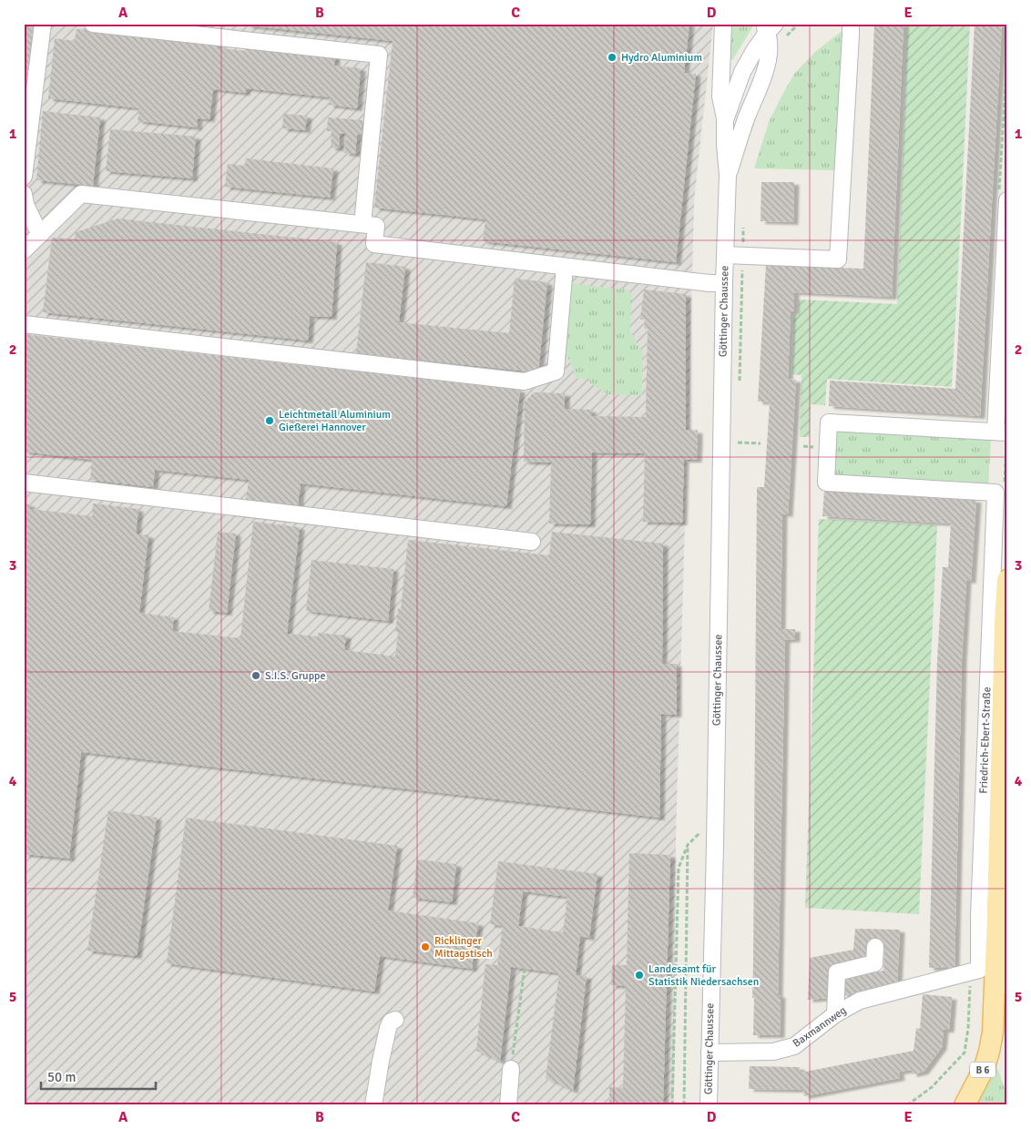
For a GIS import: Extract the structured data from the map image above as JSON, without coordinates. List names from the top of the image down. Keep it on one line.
{"streets":{"main road":["Friedrich-Ebert-Straße","B 6"],"street":["Göttinger Chaussee","Baxmannweg"]},"crossings":[["Göttinger Chaussee","Baxmannweg"],["Friedrich-Ebert-Straße","Baxmannweg"]],"places":["Hydro Aluminium","Leichtmetall Aluminium Gießerei Hannover","S.I.S. Gruppe","Ricklinger Mittagstisch","Landesamt für Statistik Niedersachsen"],"scale_bar":"50 m","grid":{"columns":["A","B","C","D","E"],"rows":["1","2","3","4","5"]}}
